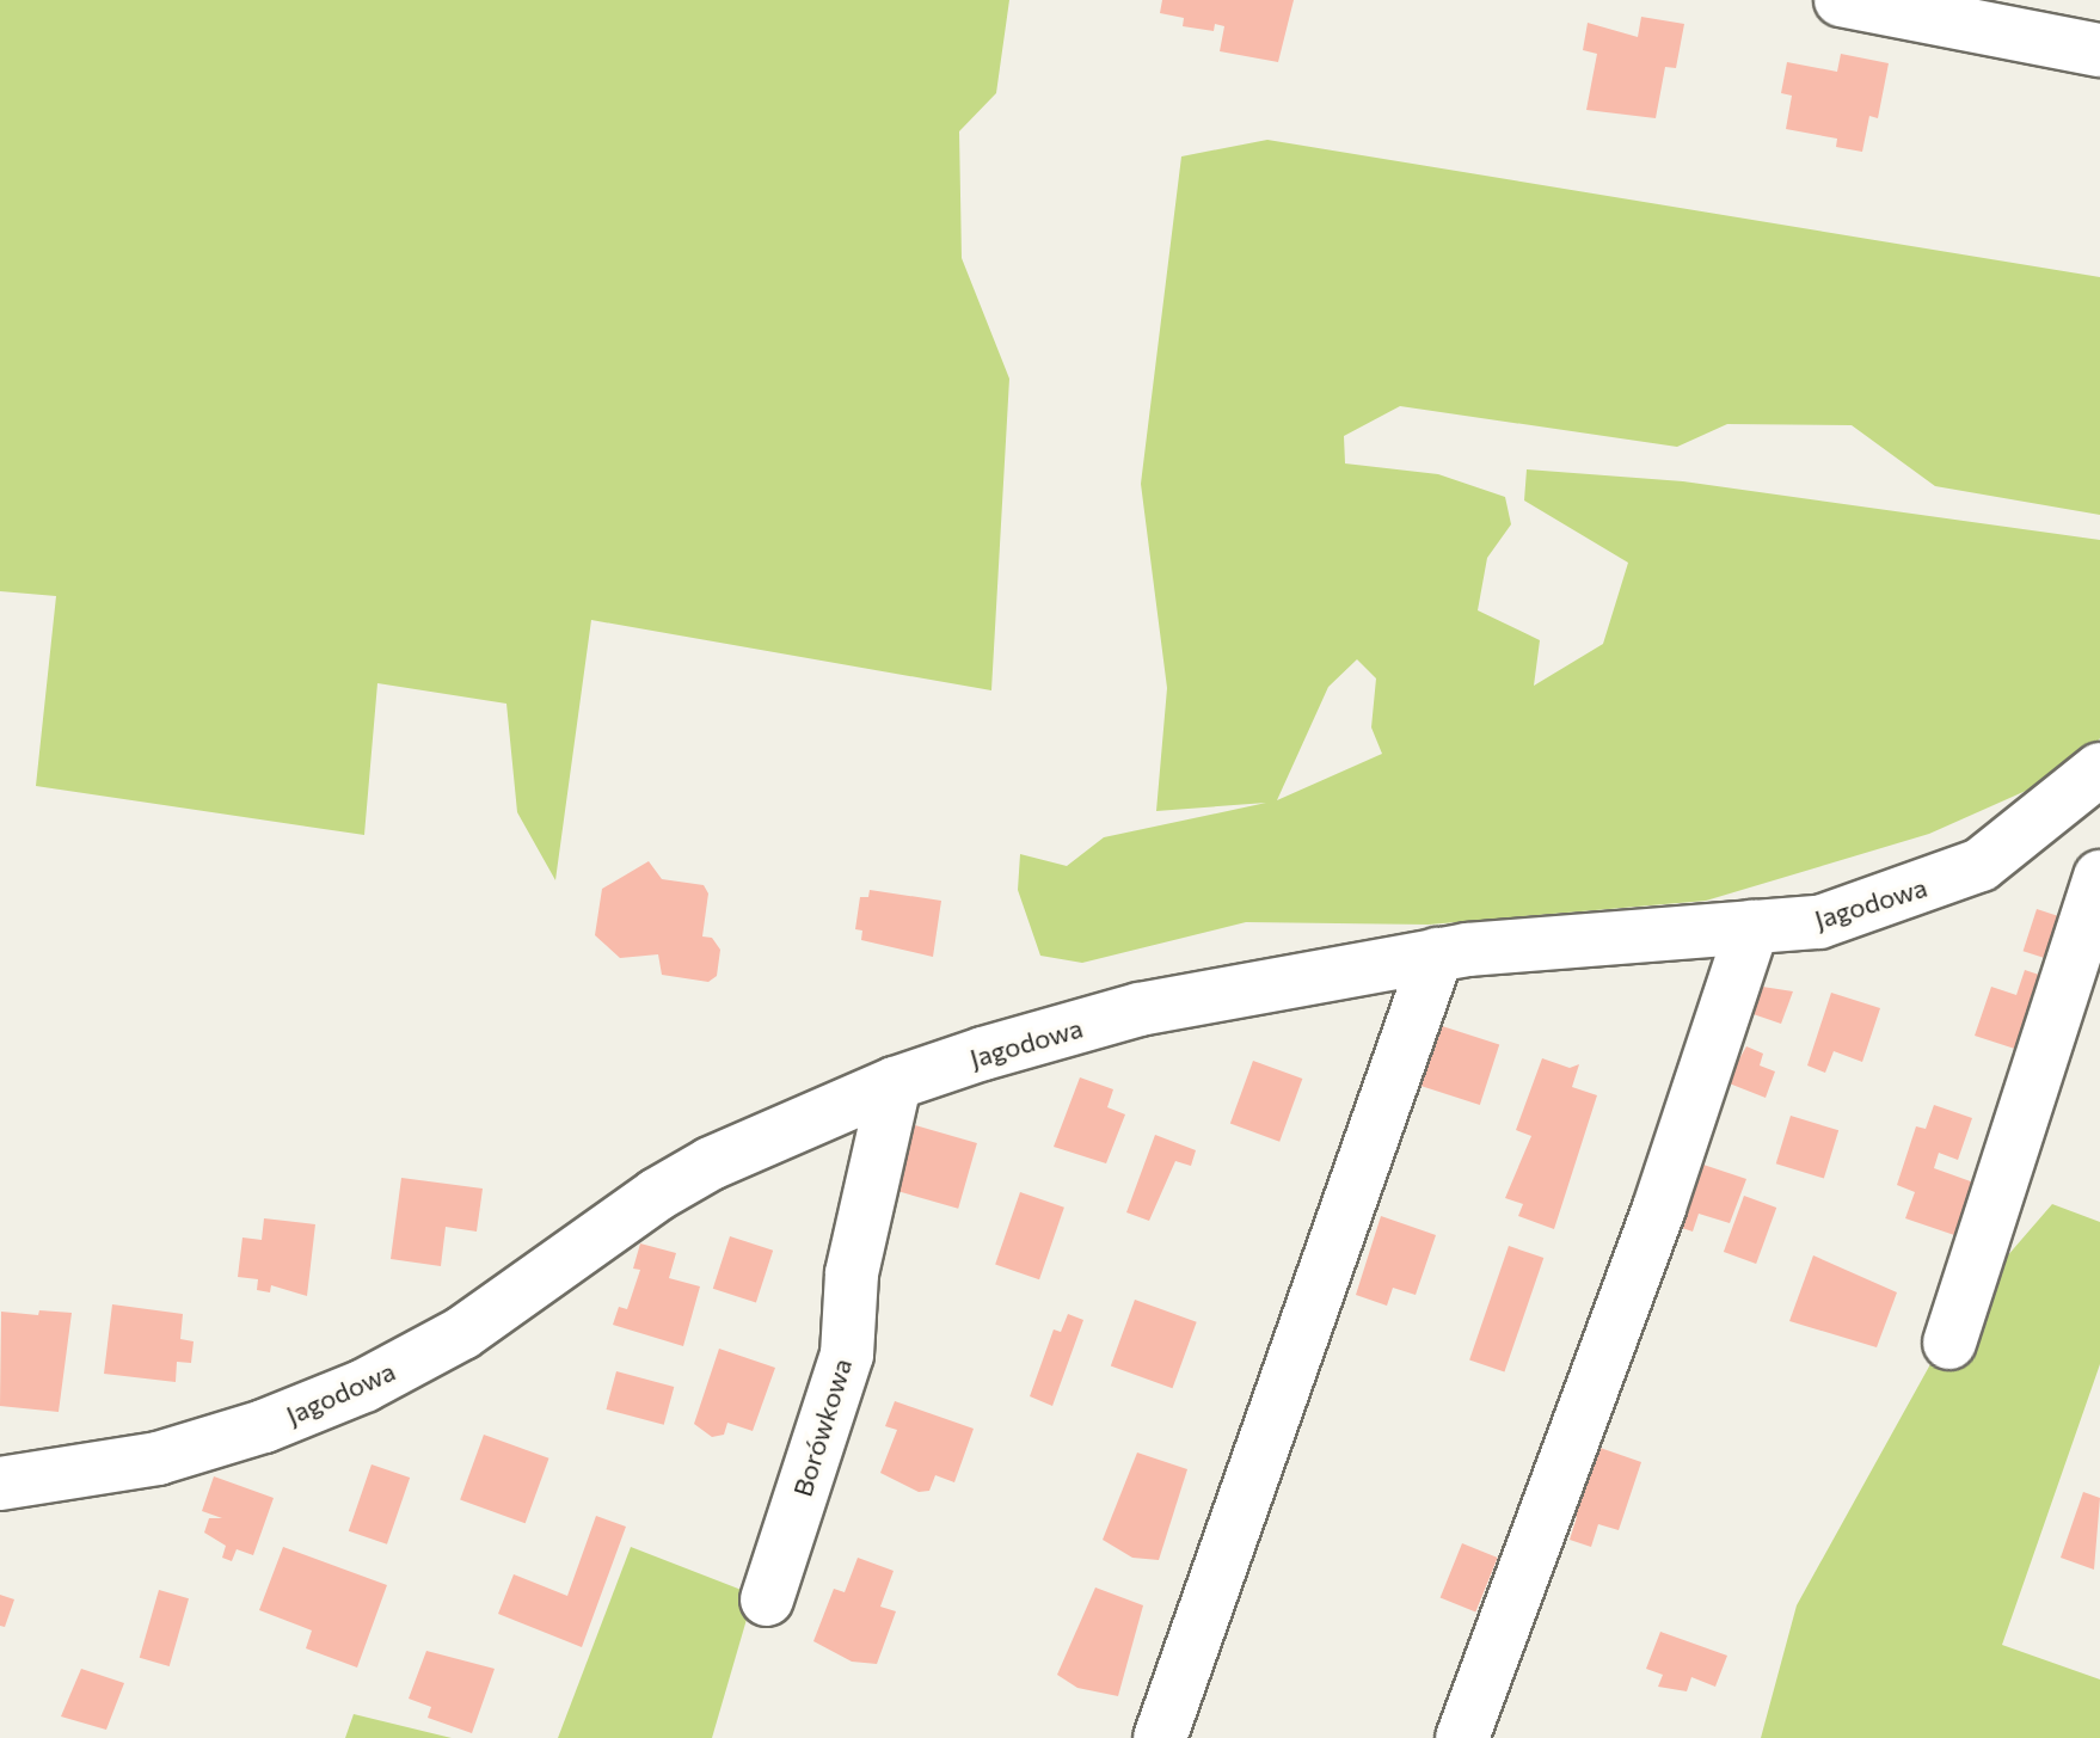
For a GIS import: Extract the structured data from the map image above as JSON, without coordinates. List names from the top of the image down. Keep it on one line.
{"streets":{"street":["Jagodowa","Borówkowa"]},"crossings":[["Jagodowa","Borówkowa"]]}
